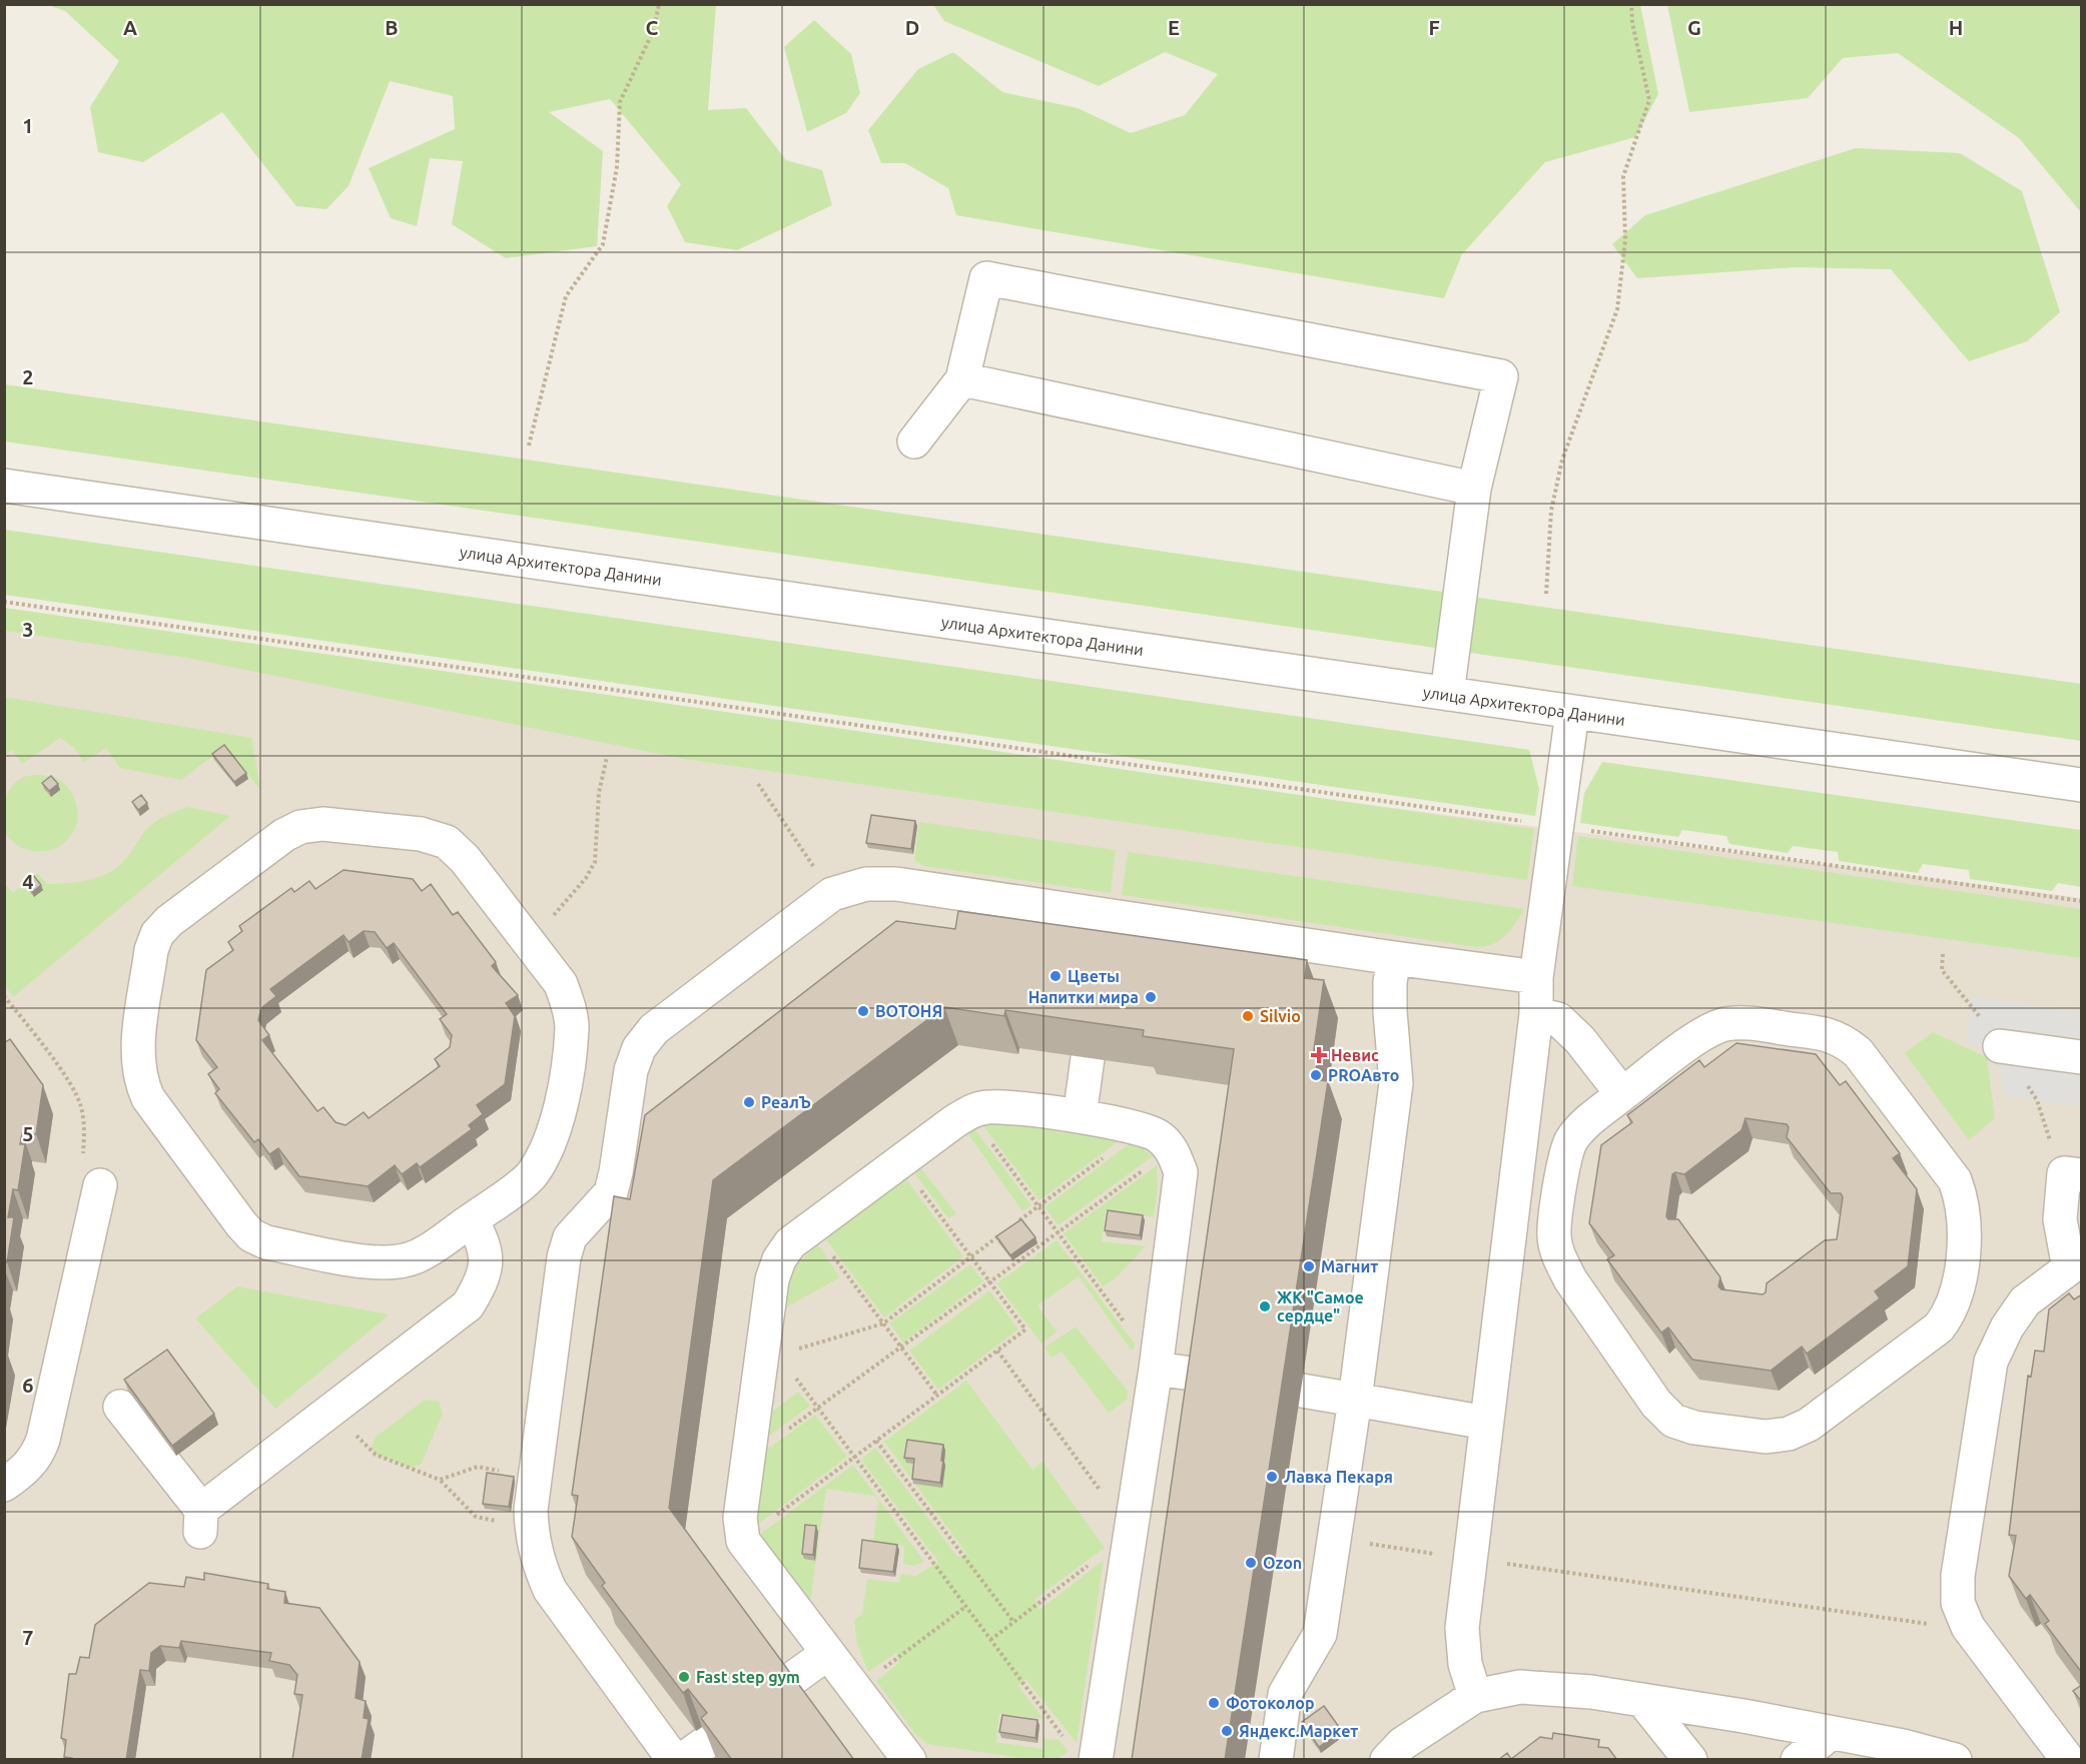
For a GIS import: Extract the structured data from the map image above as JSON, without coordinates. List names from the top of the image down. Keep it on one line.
{"streets":{"street":["улица Архитектора Данини"]},"places":{"other":["Цветы","Напитки мира","ВОТОНЯ","Silvio","PROАвто","РеалЪ","Магнит","ЖК \"Самое сердце\"","Лавка Пекаря","Ozon","Fast step gym","Фотоколор","Яндекс.Маркет"],"health":["Невис"]},"grid":{"columns":["A","B","C","D","E","F","G","H"],"rows":["1","2","3","4","5","6","7"]}}
